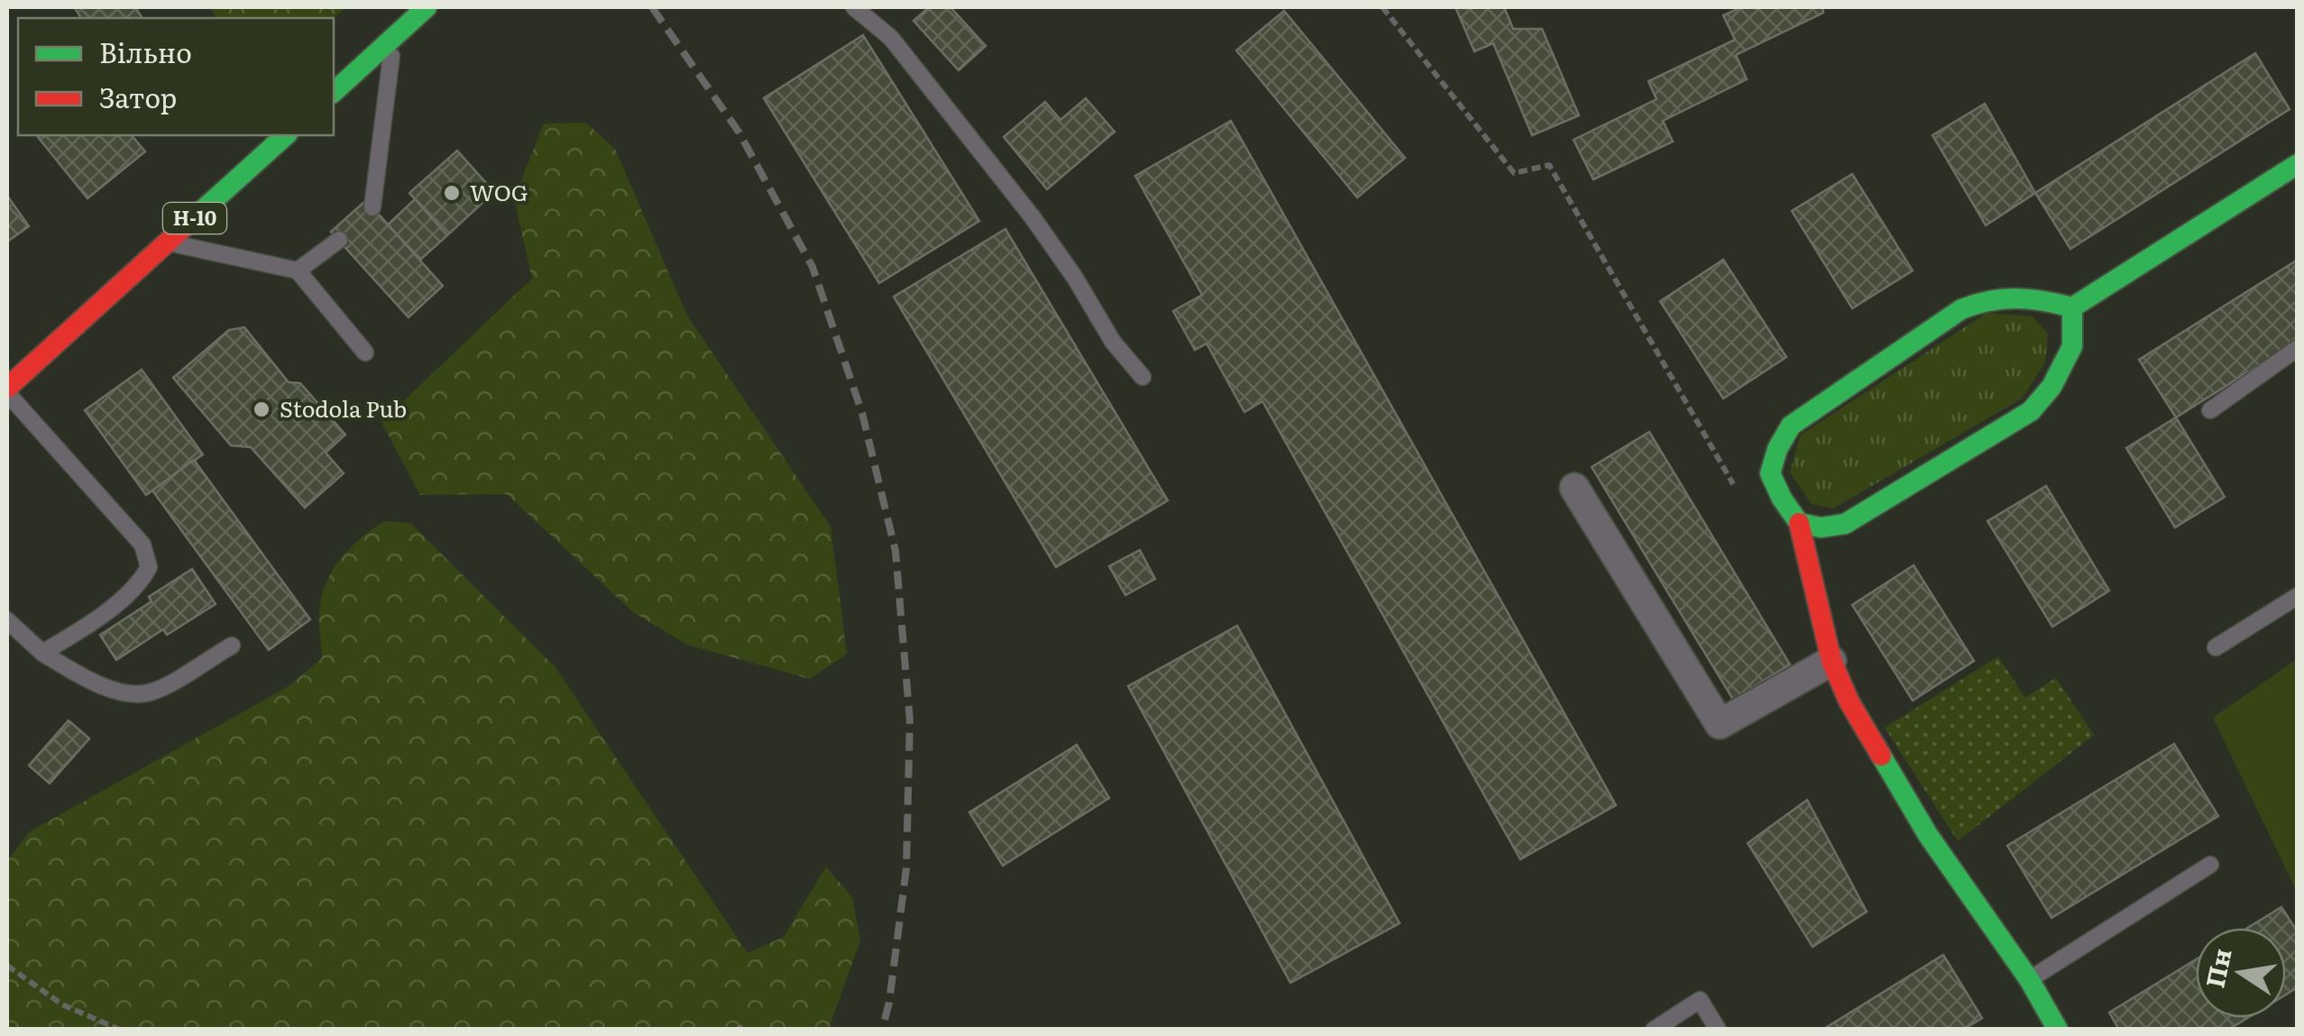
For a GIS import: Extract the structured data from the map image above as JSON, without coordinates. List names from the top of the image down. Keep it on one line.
{"streets":{"street":["Н-10"]},"places":["WOG","Stodola Pub"],"legend":["Вільно","Затор"],"north":"left"}
